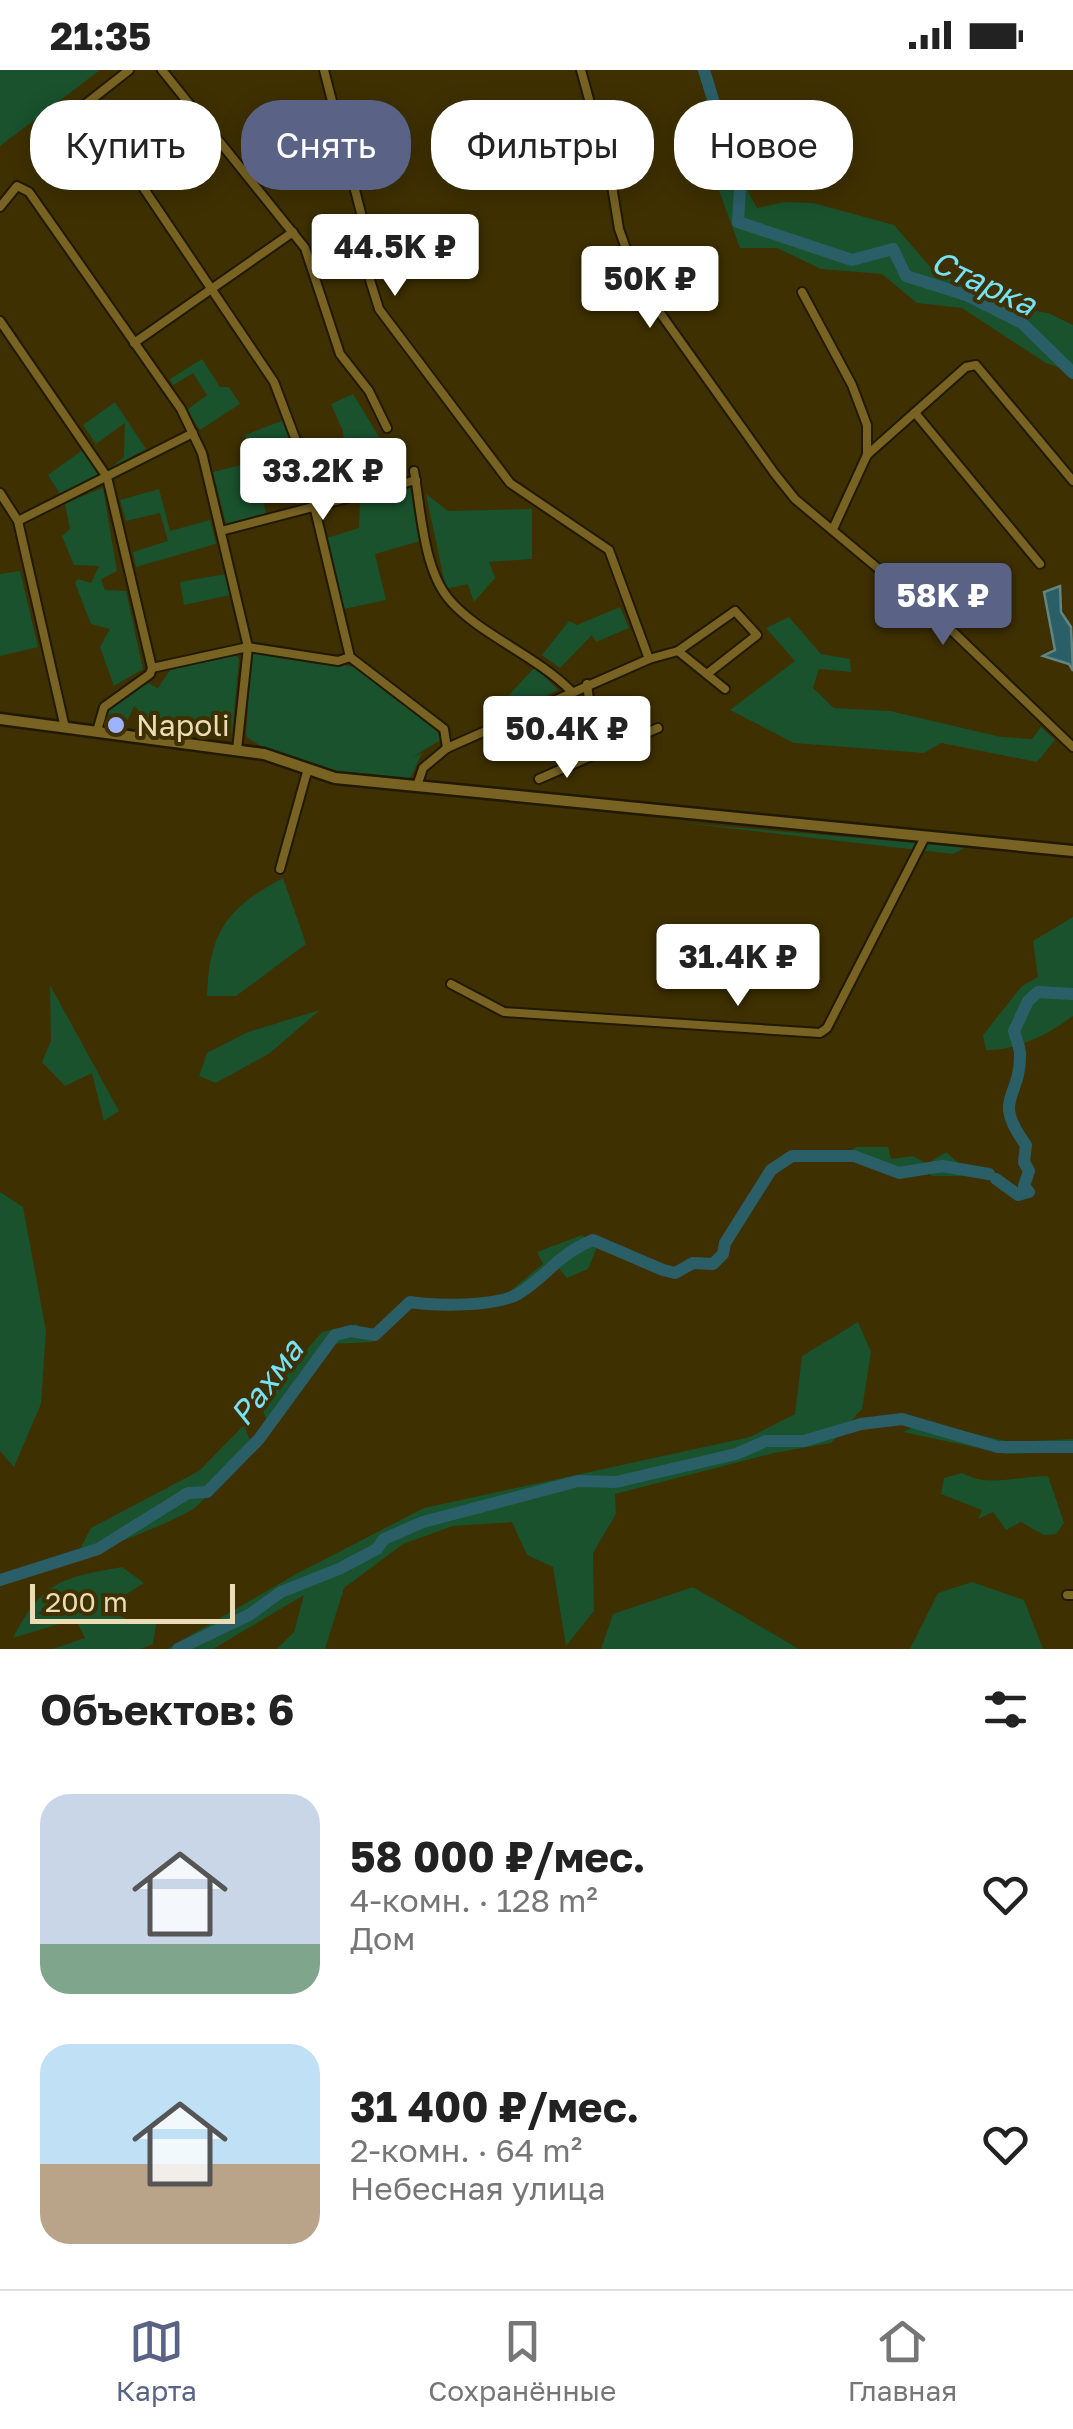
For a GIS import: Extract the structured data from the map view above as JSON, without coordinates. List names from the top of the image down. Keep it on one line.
{"water":["Старка","Рахма"],"places":["Napoli"],"scale_bar":"200 m","page":{"status":"21:35","chip":["Купить","Снять","Фильтры","Новое"],"price":["44.5K ₽","50K ₽","33.2K ₽","58K ₽","50.4K ₽","31.4K ₽"],"scale":"200 m","heading":"Объектов: 6","list":[{"name":"58 000 ₽/мес.","note":"4-комн. · 128 m² · Дом"},{"name":"31 400 ₽/мес.","note":"2-комн. · 64 m² · Небесная улица"}],"tabs":["Карта","Сохранённые","Главная"]}}
